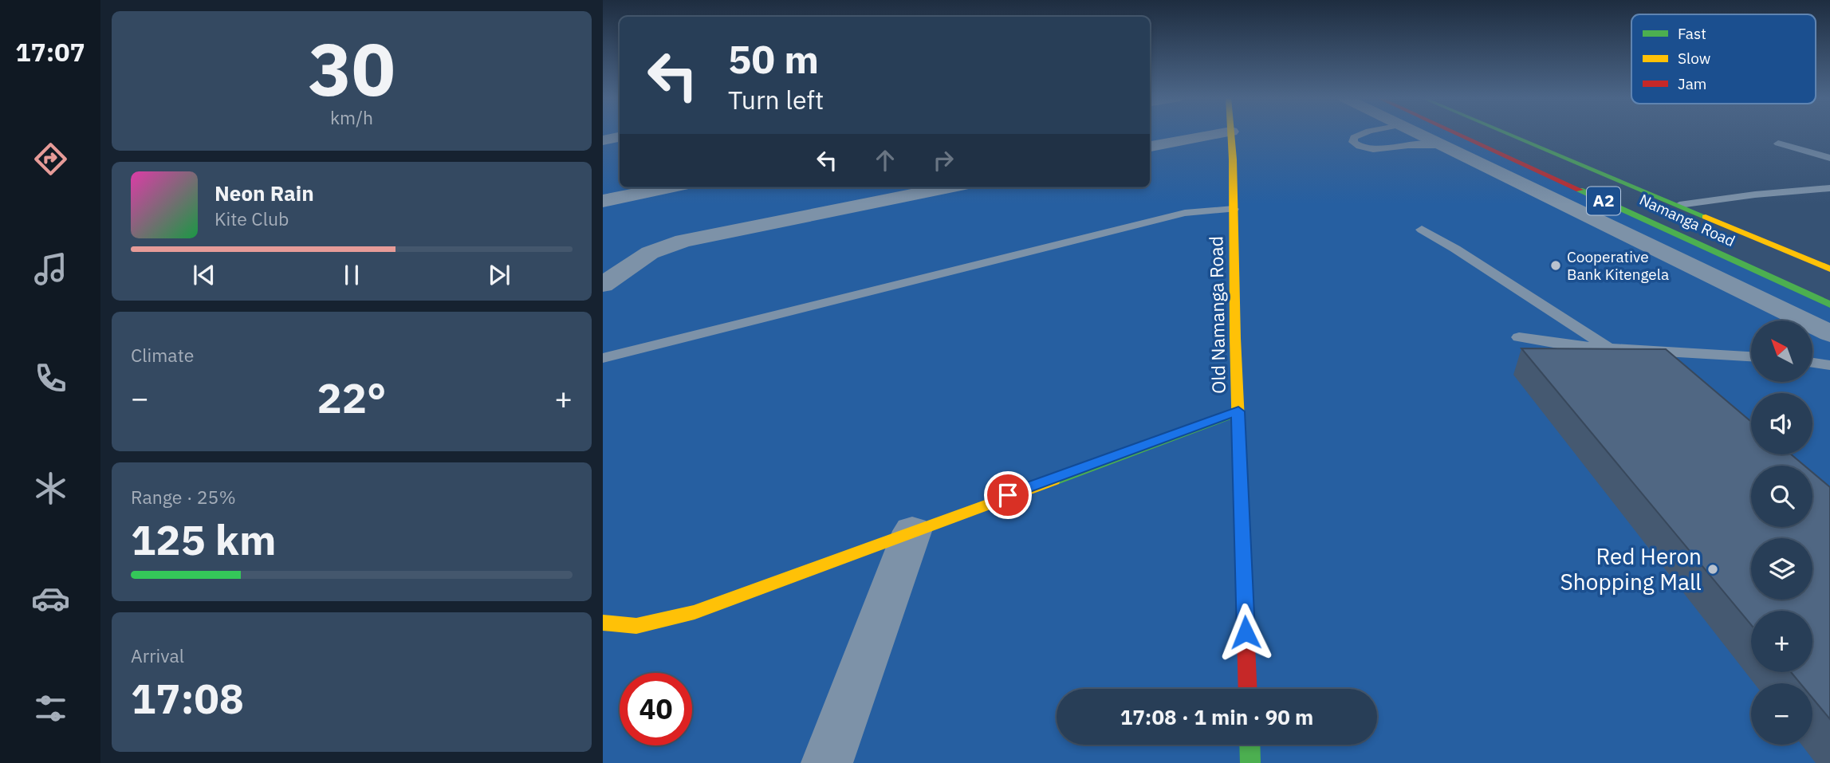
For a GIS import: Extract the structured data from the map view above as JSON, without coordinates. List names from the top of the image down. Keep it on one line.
{"streets":{"main road":["A2","Namanga Road","Old Namanga Road"]},"places":["Cooperative Bank Kitengela","Red Heron Shopping Mall"],"legend":["Fast","Slow","Jam"],"north":"top left","page":{"tabs":"17:07","tile":[["30","km/h"],"Climate",["Range · 25%","125 km"],["Arrival","17:08"]],"turn":["50 m","Turn left"],"song":["Neon Rain","Kite Club"],"map_buttons":["+","−"],"heat":["−","22°","+"],"limit":"40","trip":"17:08 · 1 min · 90 m"}}
